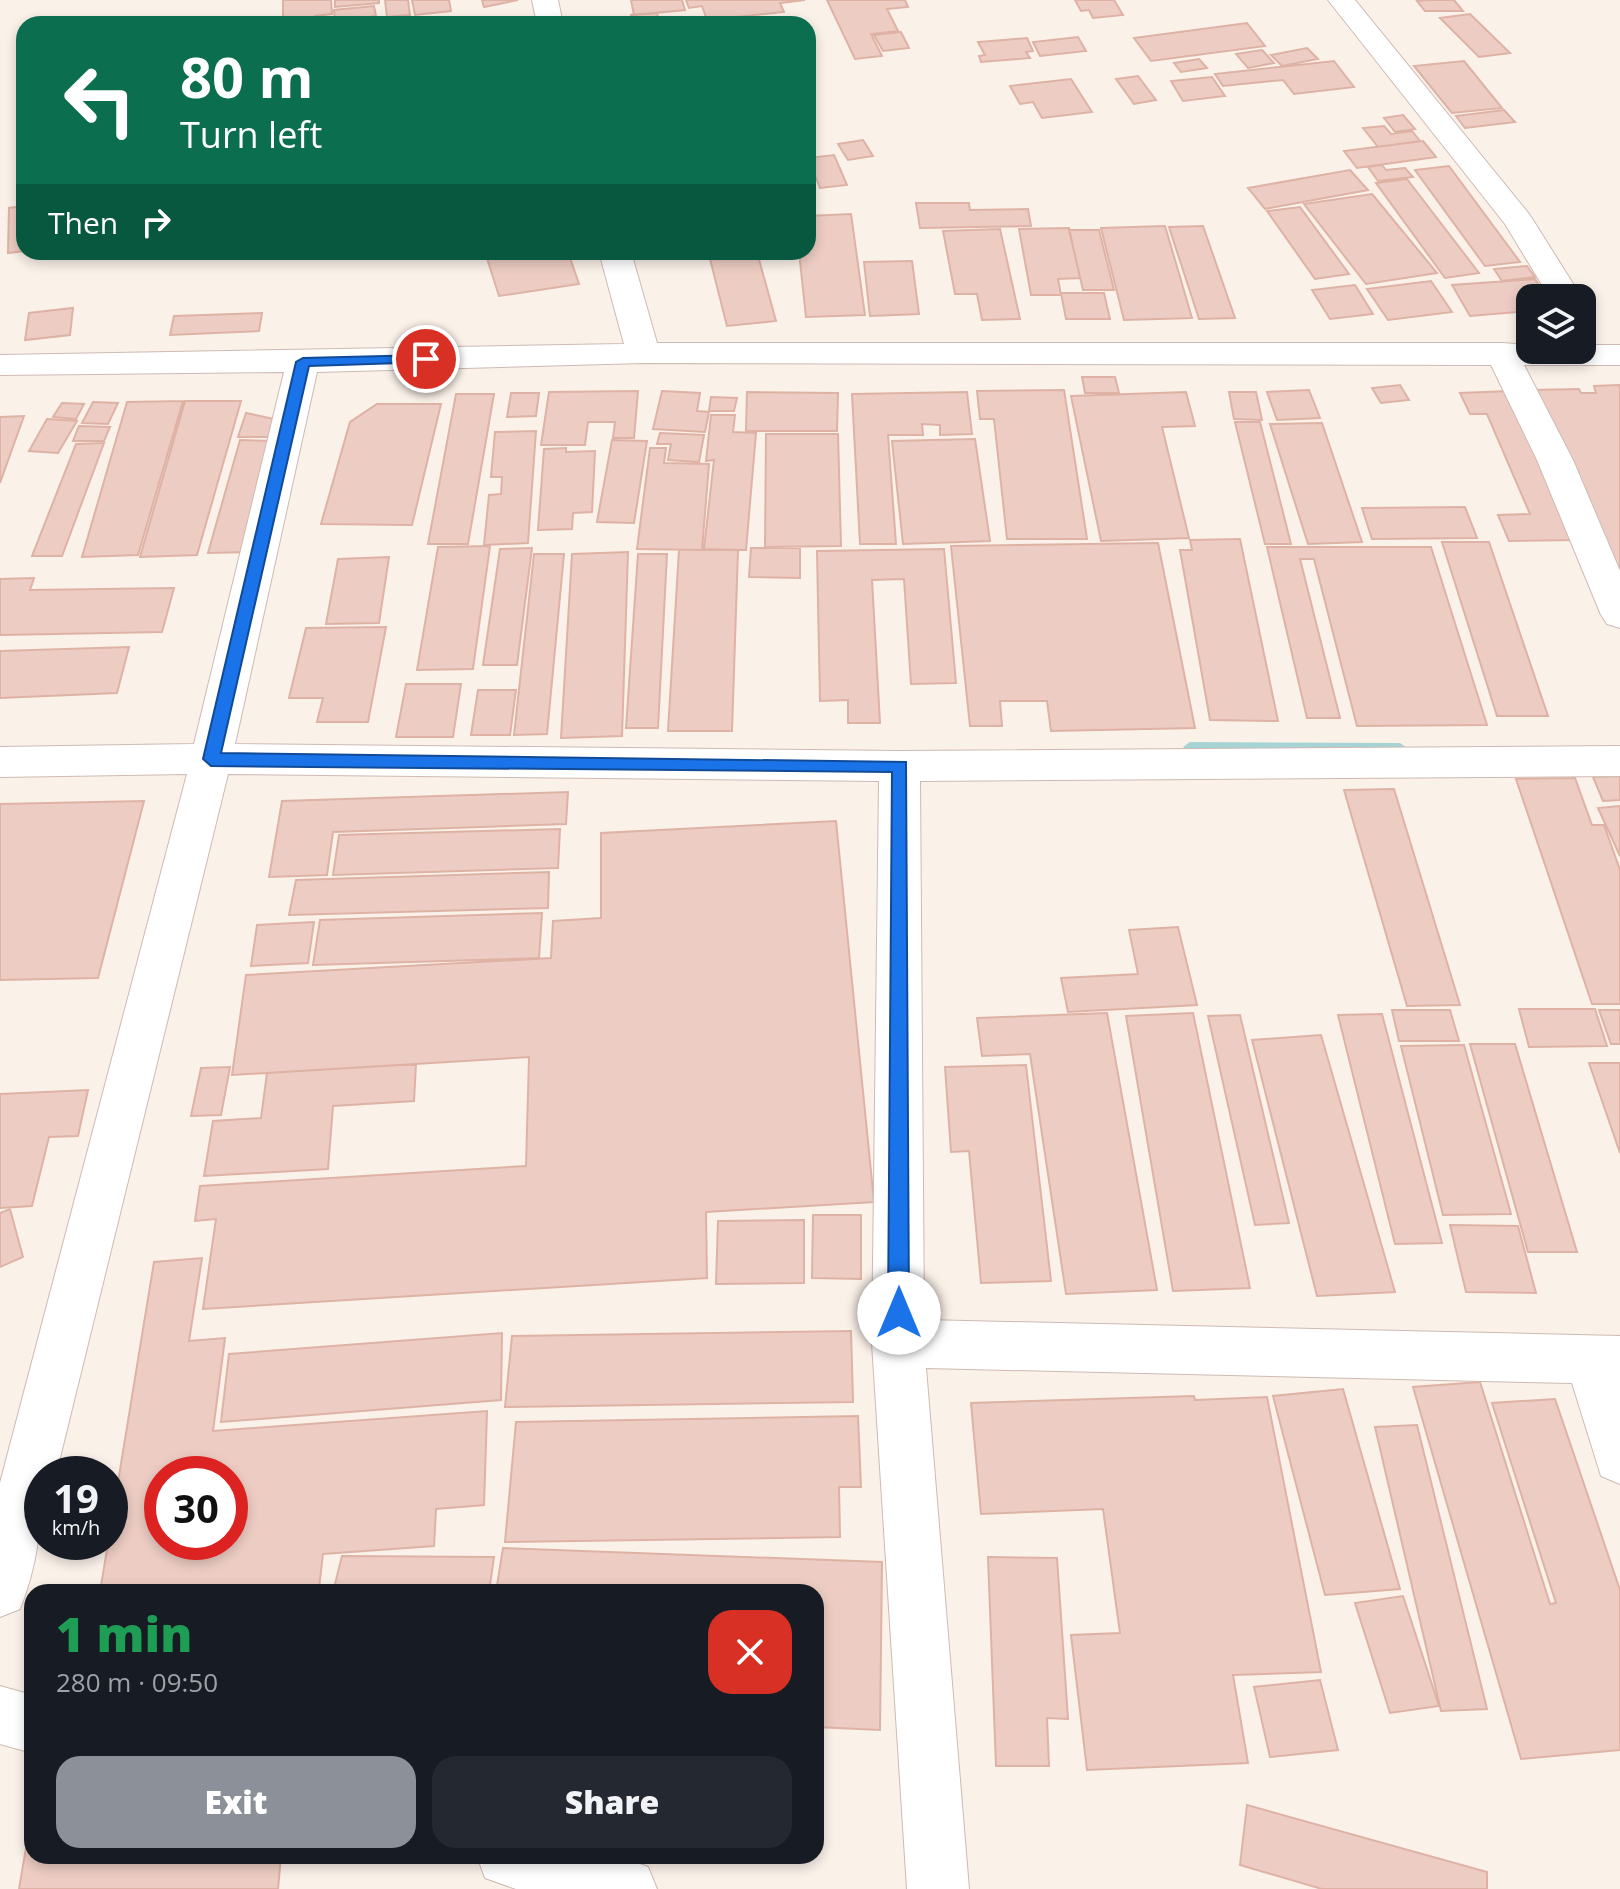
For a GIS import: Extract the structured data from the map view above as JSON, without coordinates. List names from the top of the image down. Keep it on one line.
{"page":{"turn":["80 m","Turn left"],"then":"Then","speed":"19 km/h","limit":"30","heading":["1 min","280 m · 09:50"],"buttons":["Exit","Share"]}}
